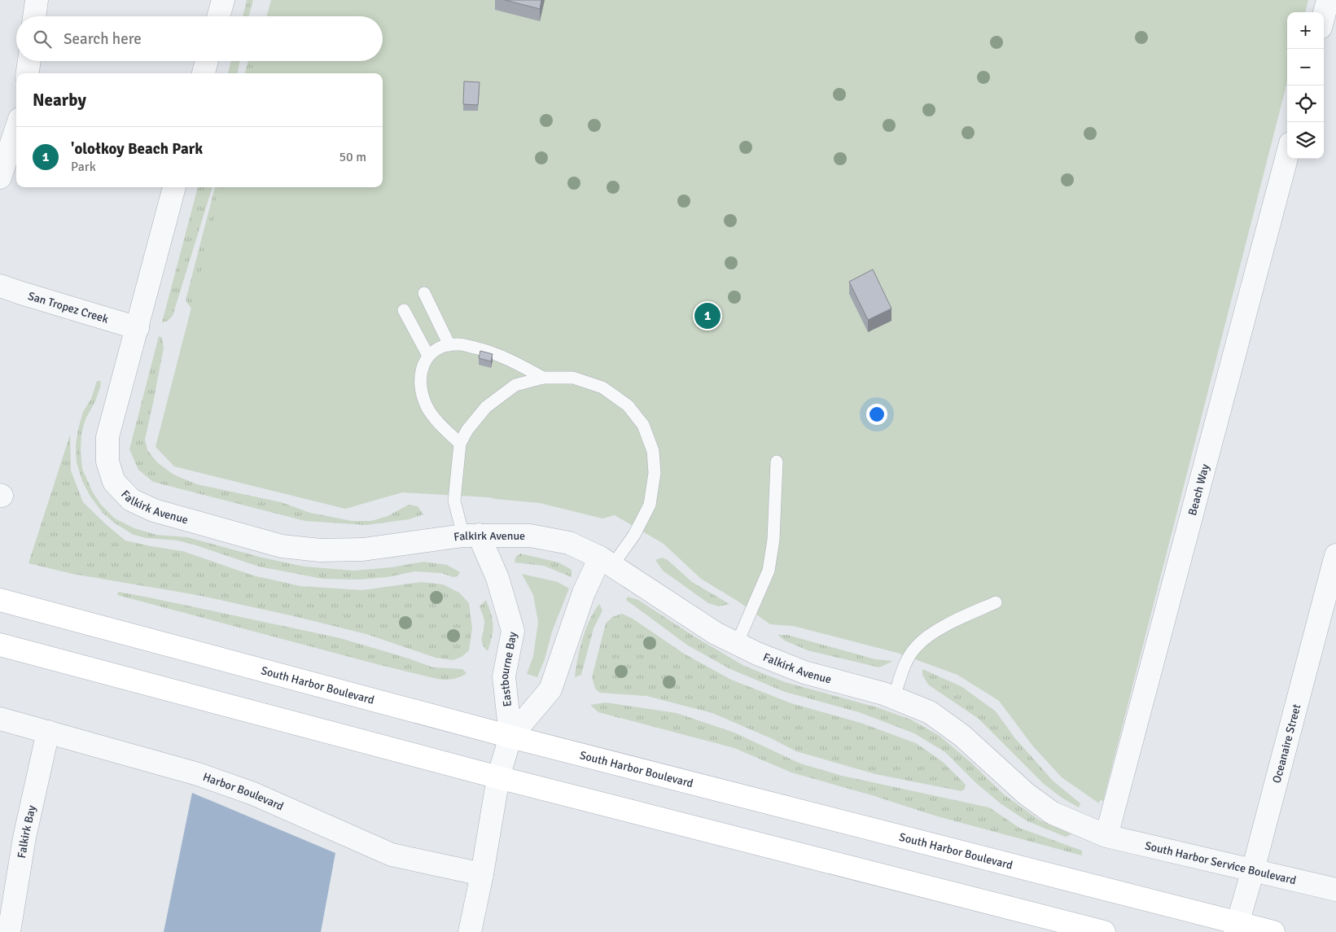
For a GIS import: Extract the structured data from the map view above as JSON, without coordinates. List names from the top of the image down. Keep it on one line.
{"streets":{"main road":["South Harbor Boulevard"],"street":["San Tropez Creek","Beach Way","Falkirk Avenue","Eastbourne Bay","Oceanaire Street","Harbor Boulevard","Falkirk Bay","South Harbor Service Boulevard"]},"crossings":[["San Tropez Creek","Falkirk Avenue"],["Beach Way","Falkirk Avenue"],["Beach Way","South Harbor Service Boulevard"],["Falkirk Avenue","Eastbourne Bay"],["Falkirk Avenue","South Harbor Service Boulevard"],["Eastbourne Bay","South Harbor Boulevard"],["Eastbourne Bay","Harbor Boulevard"],["South Harbor Boulevard","Oceanaire Street"],["Oceanaire Street","South Harbor Service Boulevard"],["Harbor Boulevard","Falkirk Bay"]],"page":{"map_buttons":["+","−"],"search":"Search here","heading":"Nearby","list":[{"mark":"1","name":"'olołkoy Beach Park","note":"Park","value":"50 m"}],"pins":"1"}}
